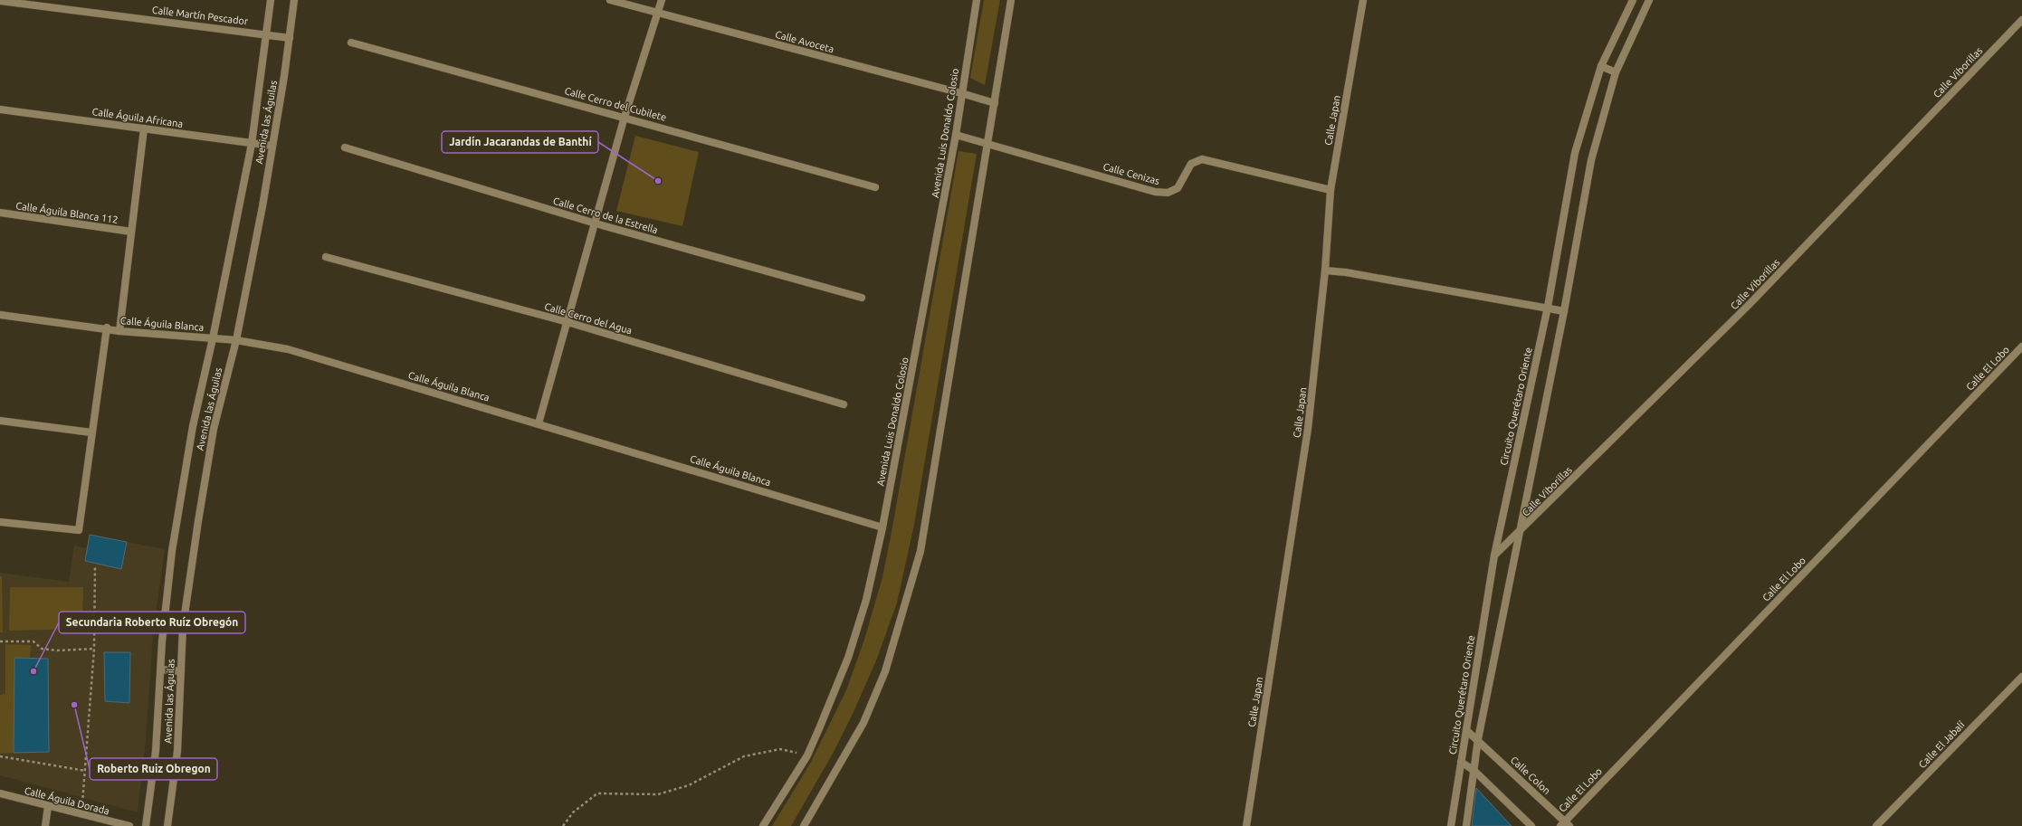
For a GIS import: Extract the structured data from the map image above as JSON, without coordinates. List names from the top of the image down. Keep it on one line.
{"streets":{"street":["Calle Martín Pescador","Calle Avoceta","Calle Viborillas","Calle Cerro del Cubilete","Calle Águila Africana","Calle Japan","Avenida las Águilas","Avenida Luis Donaldo Colosio","Calle Cenizas","Calle Águila Blanca 112","Calle Cerro de la Estrella","Calle Cerro del Agua","Calle Águila Blanca","Calle El Lobo","Circuito Querétaro Oriente","Calle El Jabalí","Calle Colon","Calle Águila Dorada"]},"crossings":[["Calle Martín Pescador","Avenida las Águilas"],["Calle Avoceta","Avenida Luis Donaldo Colosio"],["Calle Viborillas","Circuito Querétaro Oriente"],["Calle Águila Africana","Avenida las Águilas"],["Calle Águila Africana","Calle Águila Blanca 112"],["Calle Japan","Calle Cenizas"],["Avenida las Águilas","Calle Águila Blanca"],["Avenida Luis Donaldo Colosio","Calle Cenizas"],["Avenida Luis Donaldo Colosio","Calle Águila Blanca"],["Calle Águila Blanca 112","Calle Águila Blanca"],["Calle El Lobo","Calle Colon"],["Circuito Querétaro Oriente","Calle Colon"]],"places":["Jardín Jacarandas de Banthí","Secundaria Roberto Ruíz Obregón","Roberto Ruiz Obregon"]}
